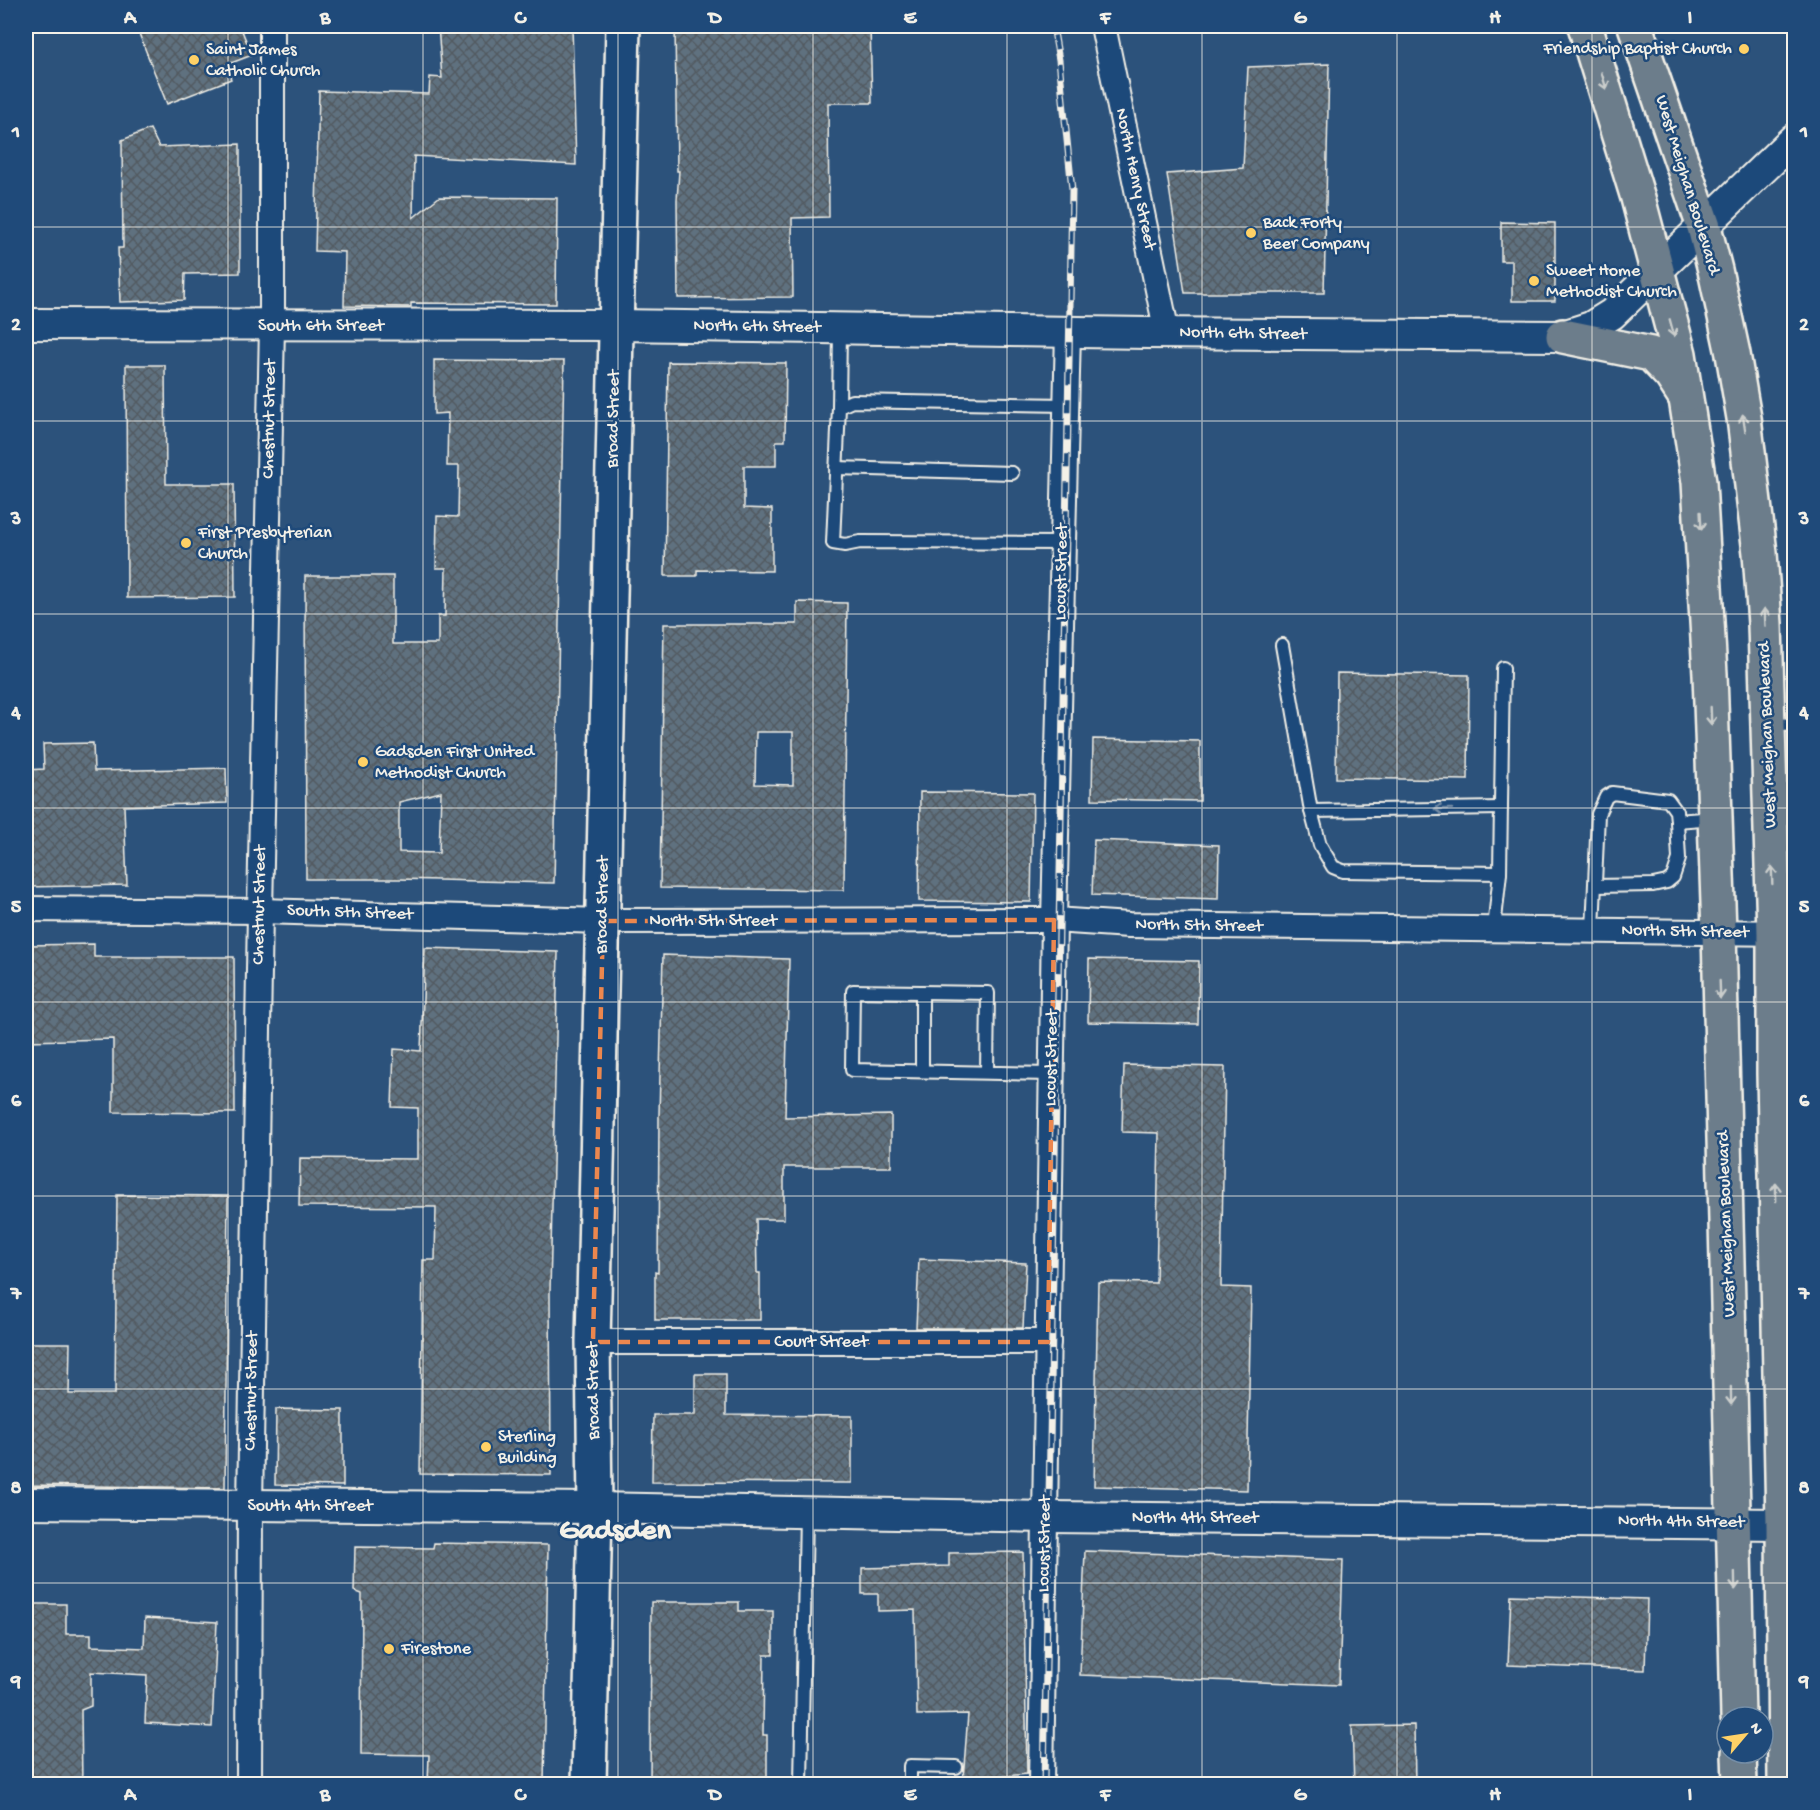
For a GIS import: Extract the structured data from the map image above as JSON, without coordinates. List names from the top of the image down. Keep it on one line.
{"streets":{"highway":["West Meighan Boulevard"],"main road":["Broad Street"],"street":["North Henry Street","South 6th Street","North 6th Street","Chestnut Street","Locust Street","South 5th Street","North 5th Street","Court Street","South 4th Street","North 4th Street"]},"crossings":[["North Henry Street","North 6th Street"],["West Meighan Boulevard","North 6th Street"],["West Meighan Boulevard","North 5th Street"],["West Meighan Boulevard","North 4th Street"],["South 6th Street","North 6th Street"],["South 6th Street","Chestnut Street"],["South 6th Street","Broad Street"],["North 6th Street","Broad Street"],["North 6th Street","Locust Street"],["Chestnut Street","South 5th Street"],["Chestnut Street","South 4th Street"],["Broad Street","South 5th Street"],["Broad Street","North 5th Street"],["Broad Street","Court Street"],["Broad Street","South 4th Street"],["Broad Street","North 4th Street"],["Locust Street","North 5th Street"],["Locust Street","Court Street"],["Locust Street","North 4th Street"],["South 5th Street","North 5th Street"],["South 4th Street","North 4th Street"]],"districts":["Gadsden"],"places":["Friendship Baptist Church","Saint James Catholic Church","Back Forty Beer Company","Sweet Home Methodist Church","First Presbyterian Church","Gadsden First United Methodist Church","Sterling Building","Firestone"],"north":"top right","grid":{"columns":["A","B","C","D","E","F","G","H","I"],"rows":["1","2","3","4","5","6","7","8","9"]}}
